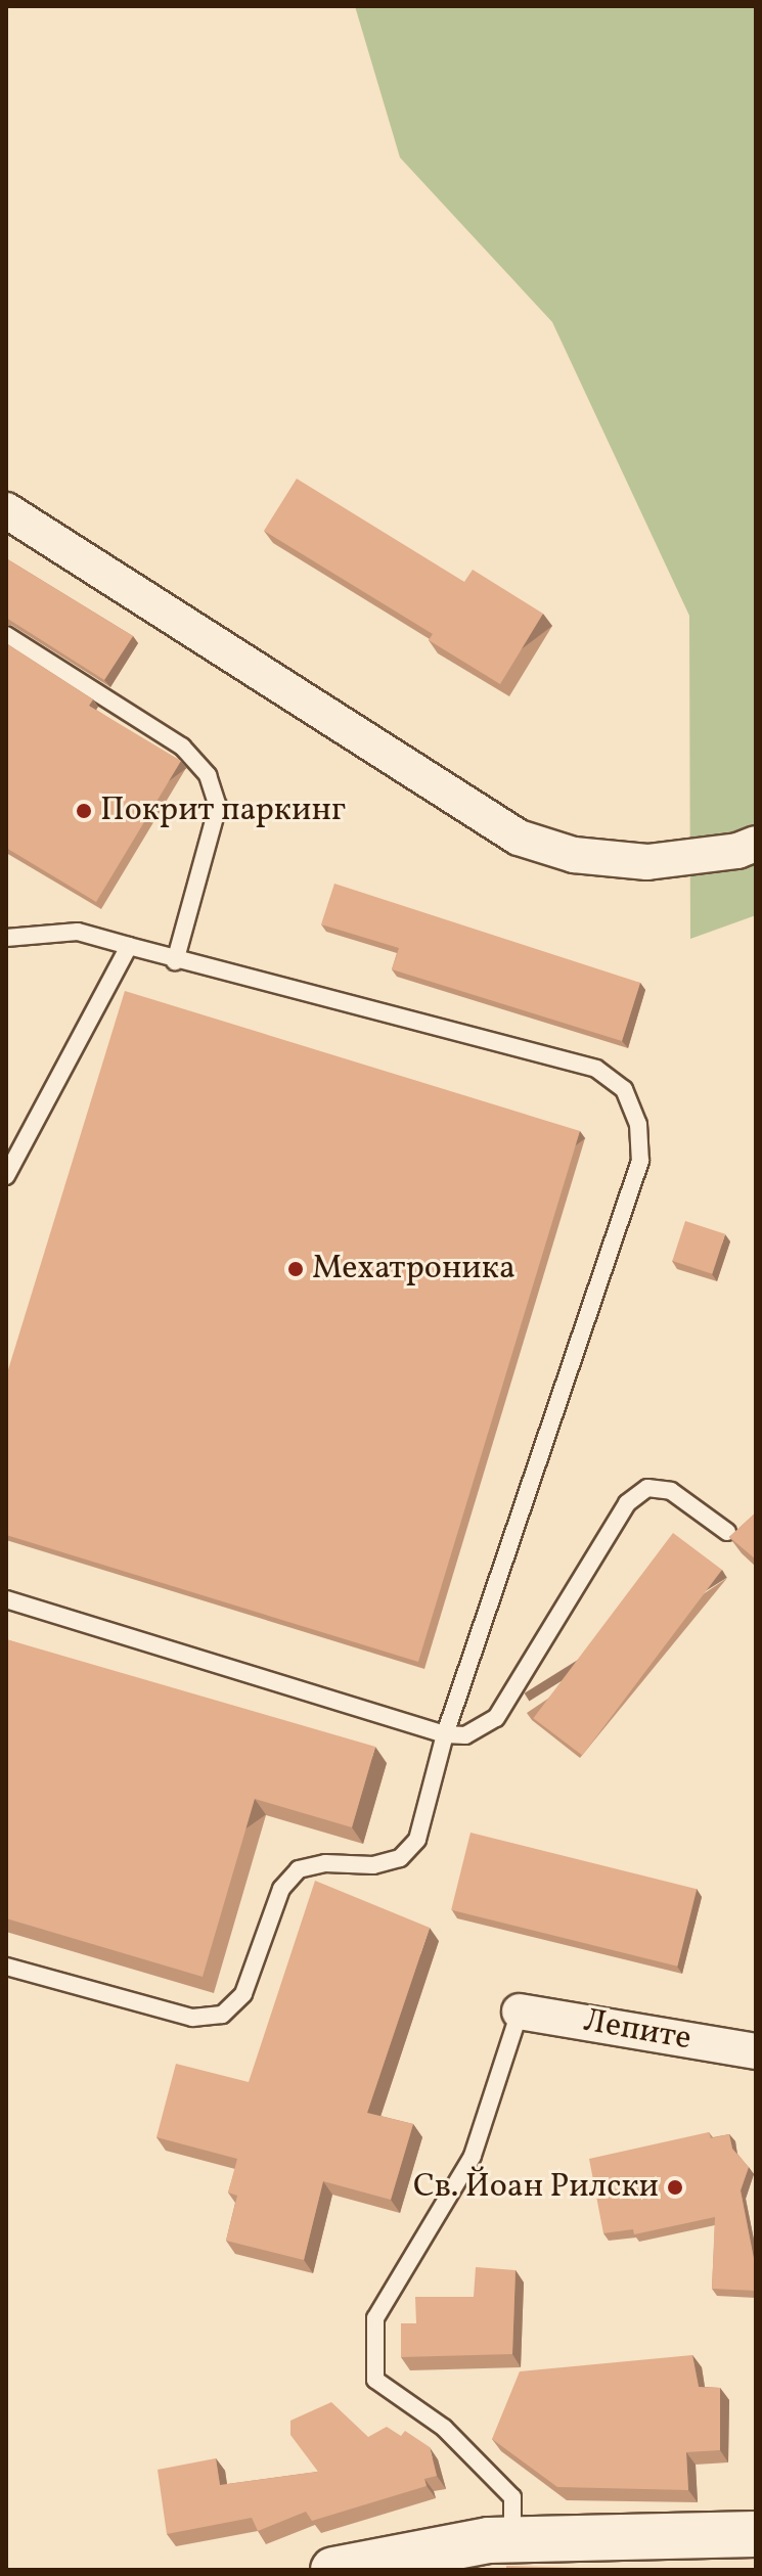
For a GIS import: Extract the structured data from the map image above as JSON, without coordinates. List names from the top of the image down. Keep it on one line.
{"streets":{"street":["Лепите"]},"places":["Покрит паркинг","Мехатроника","Св. Йоан Рилски"]}
